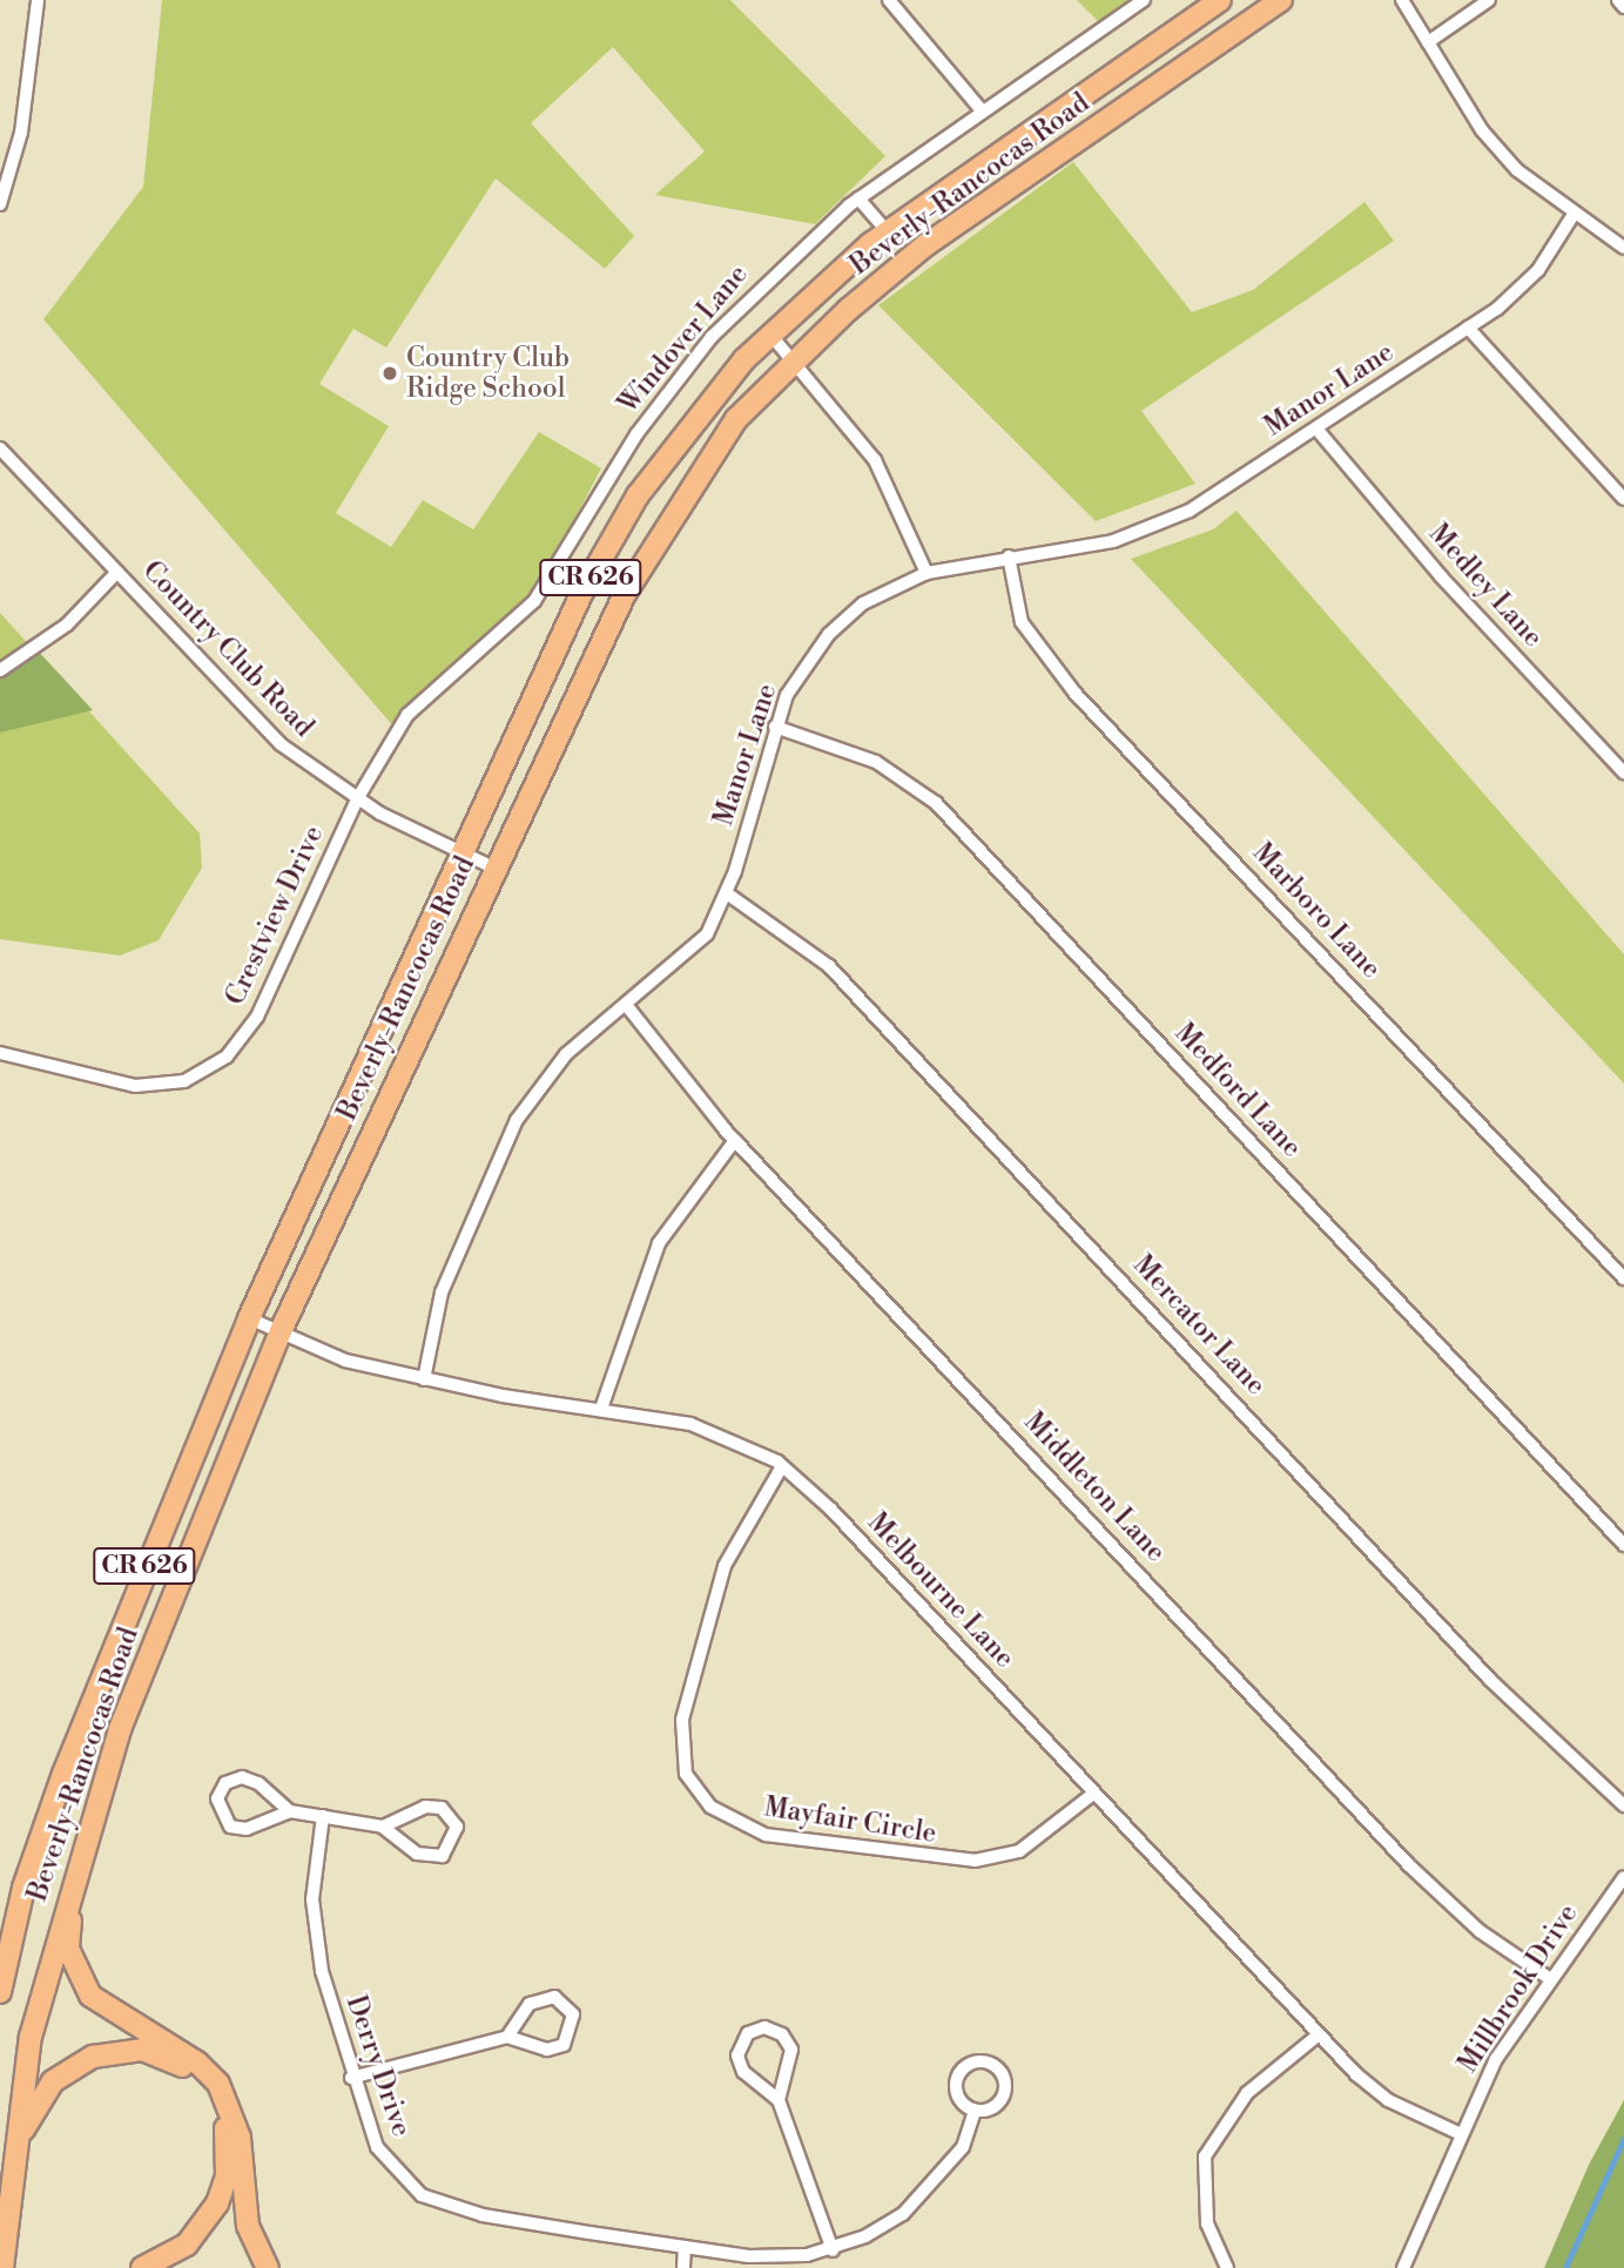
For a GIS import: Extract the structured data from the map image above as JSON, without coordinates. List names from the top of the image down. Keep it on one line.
{"streets":{"main road":["Beverly-Rancocas Road","CR 626"],"street":["Windover Lane","Manor Lane","Medley Lane","Country Club Road","Marboro Lane","Crestview Drive","Medford Lane","Mercator Lane","Middleton Lane","Melbourne Lane","Mayfair Circle","Millbrook Drive","Derry Drive"]},"crossings":[["Beverly-Rancocas Road","Country Club Road"],["Beverly-Rancocas Road","Melbourne Lane"],["Windover Lane","Country Club Road"],["Windover Lane","Crestview Drive"],["Manor Lane","Medley Lane"],["Manor Lane","Marboro Lane"],["Manor Lane","Medford Lane"],["Manor Lane","Mercator Lane"],["Manor Lane","Middleton Lane"],["Manor Lane","Melbourne Lane"],["Country Club Road","Crestview Drive"],["Middleton Lane","Millbrook Drive"],["Melbourne Lane","Mayfair Circle"],["Melbourne Lane","Millbrook Drive"]],"places":["Country Club Ridge School"]}
